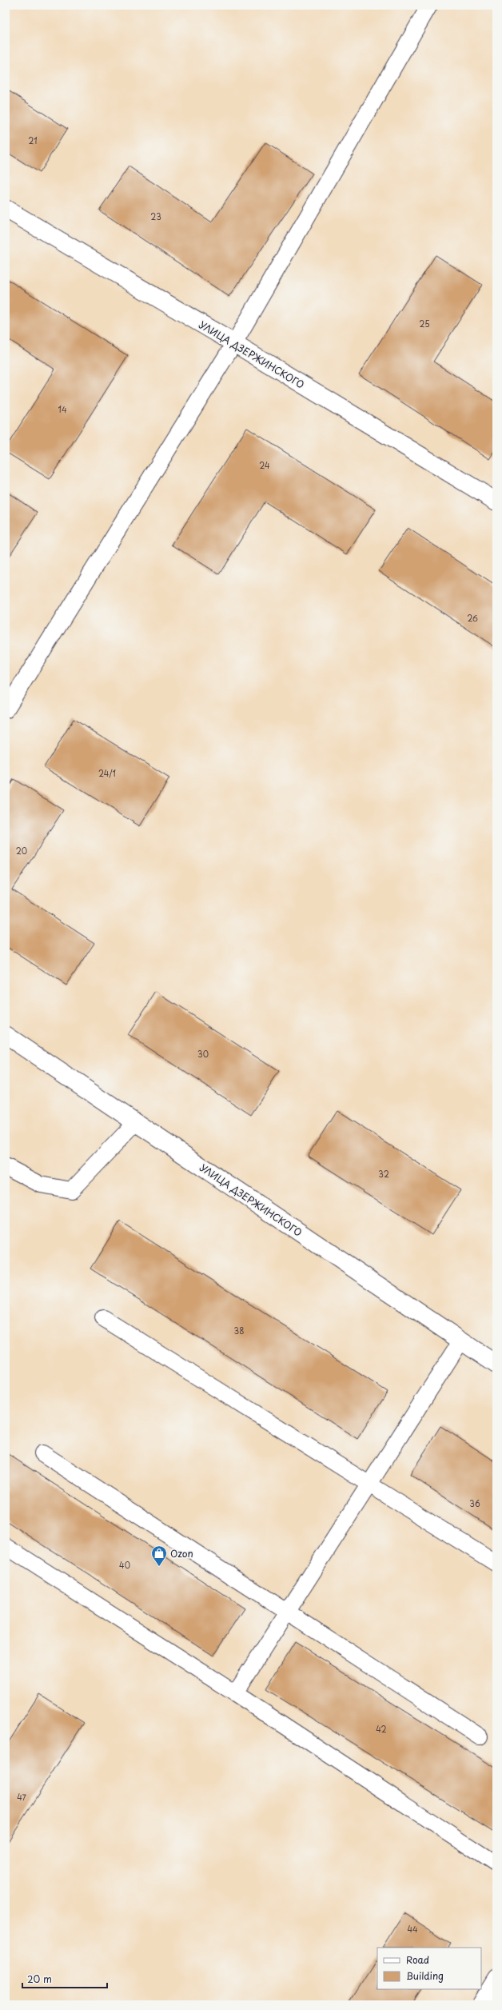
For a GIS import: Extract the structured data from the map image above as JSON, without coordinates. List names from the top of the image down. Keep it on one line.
{"streets":{"street":["УЛИЦА ДЗЕРЖИНСКОГО"]},"places":{"shop":["Ozon"]},"house_numbers":["21","23","25","14","24","26","24/1","20","30","32","38","36","40","42","47","44"],"legend":["Road","Building"],"scale_bar":"20 m"}
